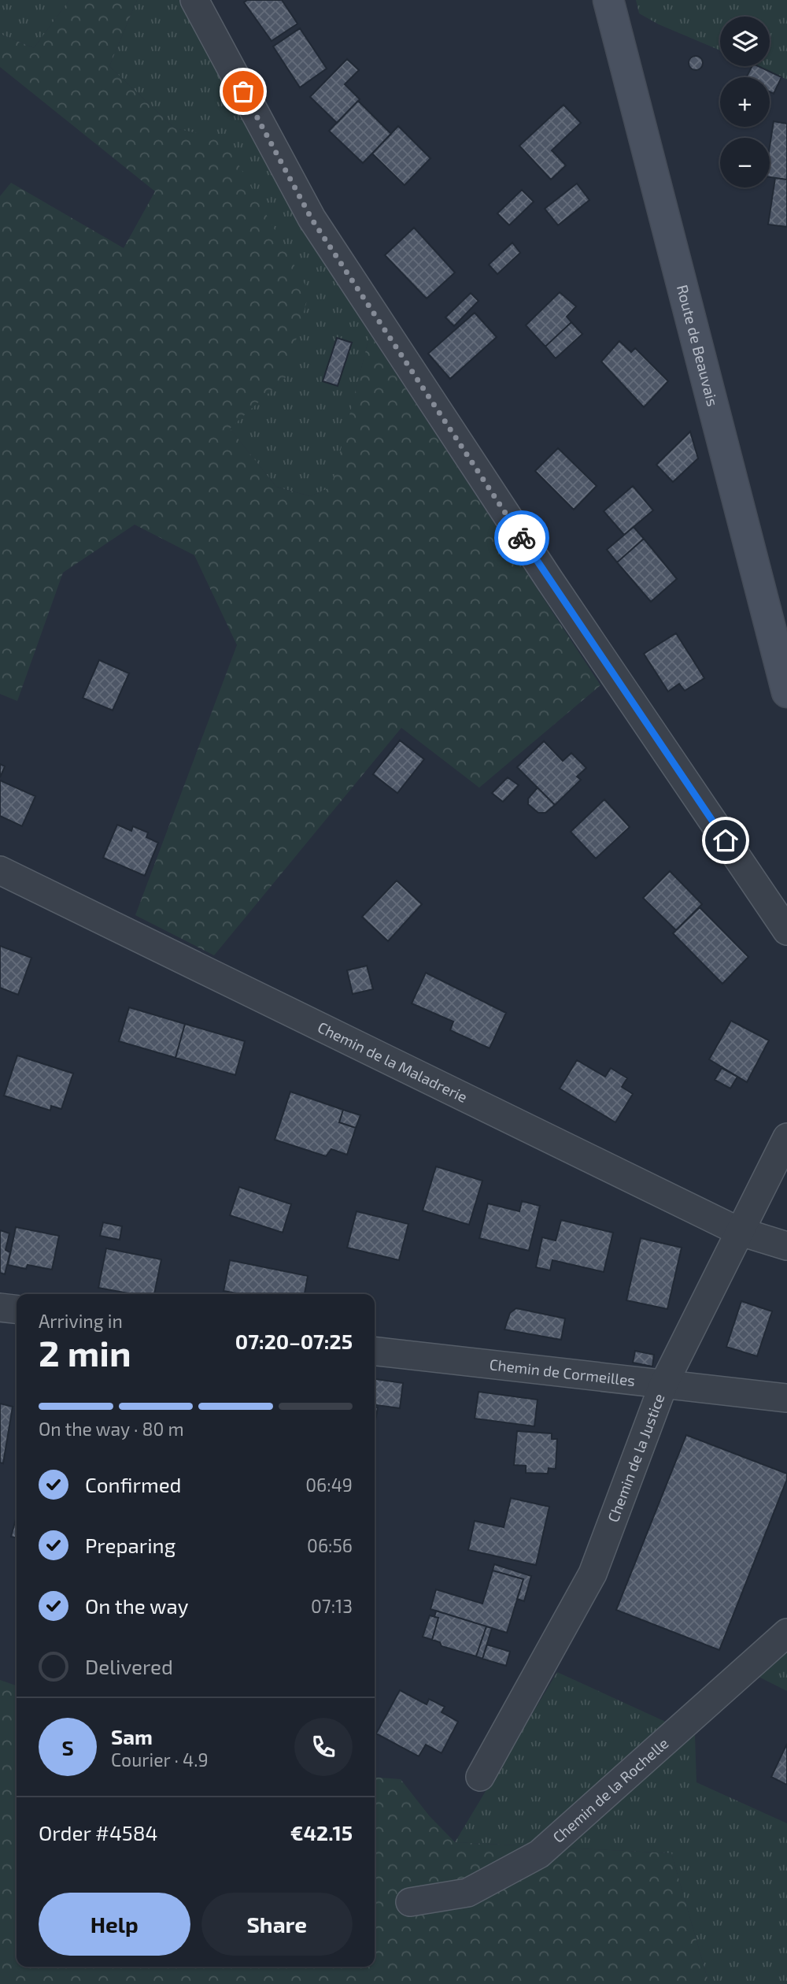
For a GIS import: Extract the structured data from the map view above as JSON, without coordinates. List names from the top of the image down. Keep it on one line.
{"streets":{"main road":["Route de Beauvais"],"street":["Chemin de la Maladrerie","Chemin de Cormeilles","Chemin de la Justice","Chemin de la Rochelle"]},"crossings":[["Chemin de la Maladrerie","Chemin de la Justice"],["Chemin de Cormeilles","Chemin de la Justice"]],"page":{"map_buttons":["+","−"],"heading":["2 min","Arriving in","07:20–07:25"],"panel":["Sam","Courier · 4.9","Order #4584","€42.15"],"bar":"On the way · 80 m","list":[["Confirmed","06:49"],["Preparing","06:56"],["On the way","07:13"],"Delivered"],"round":"S","buttons":["Help","Share"]}}
